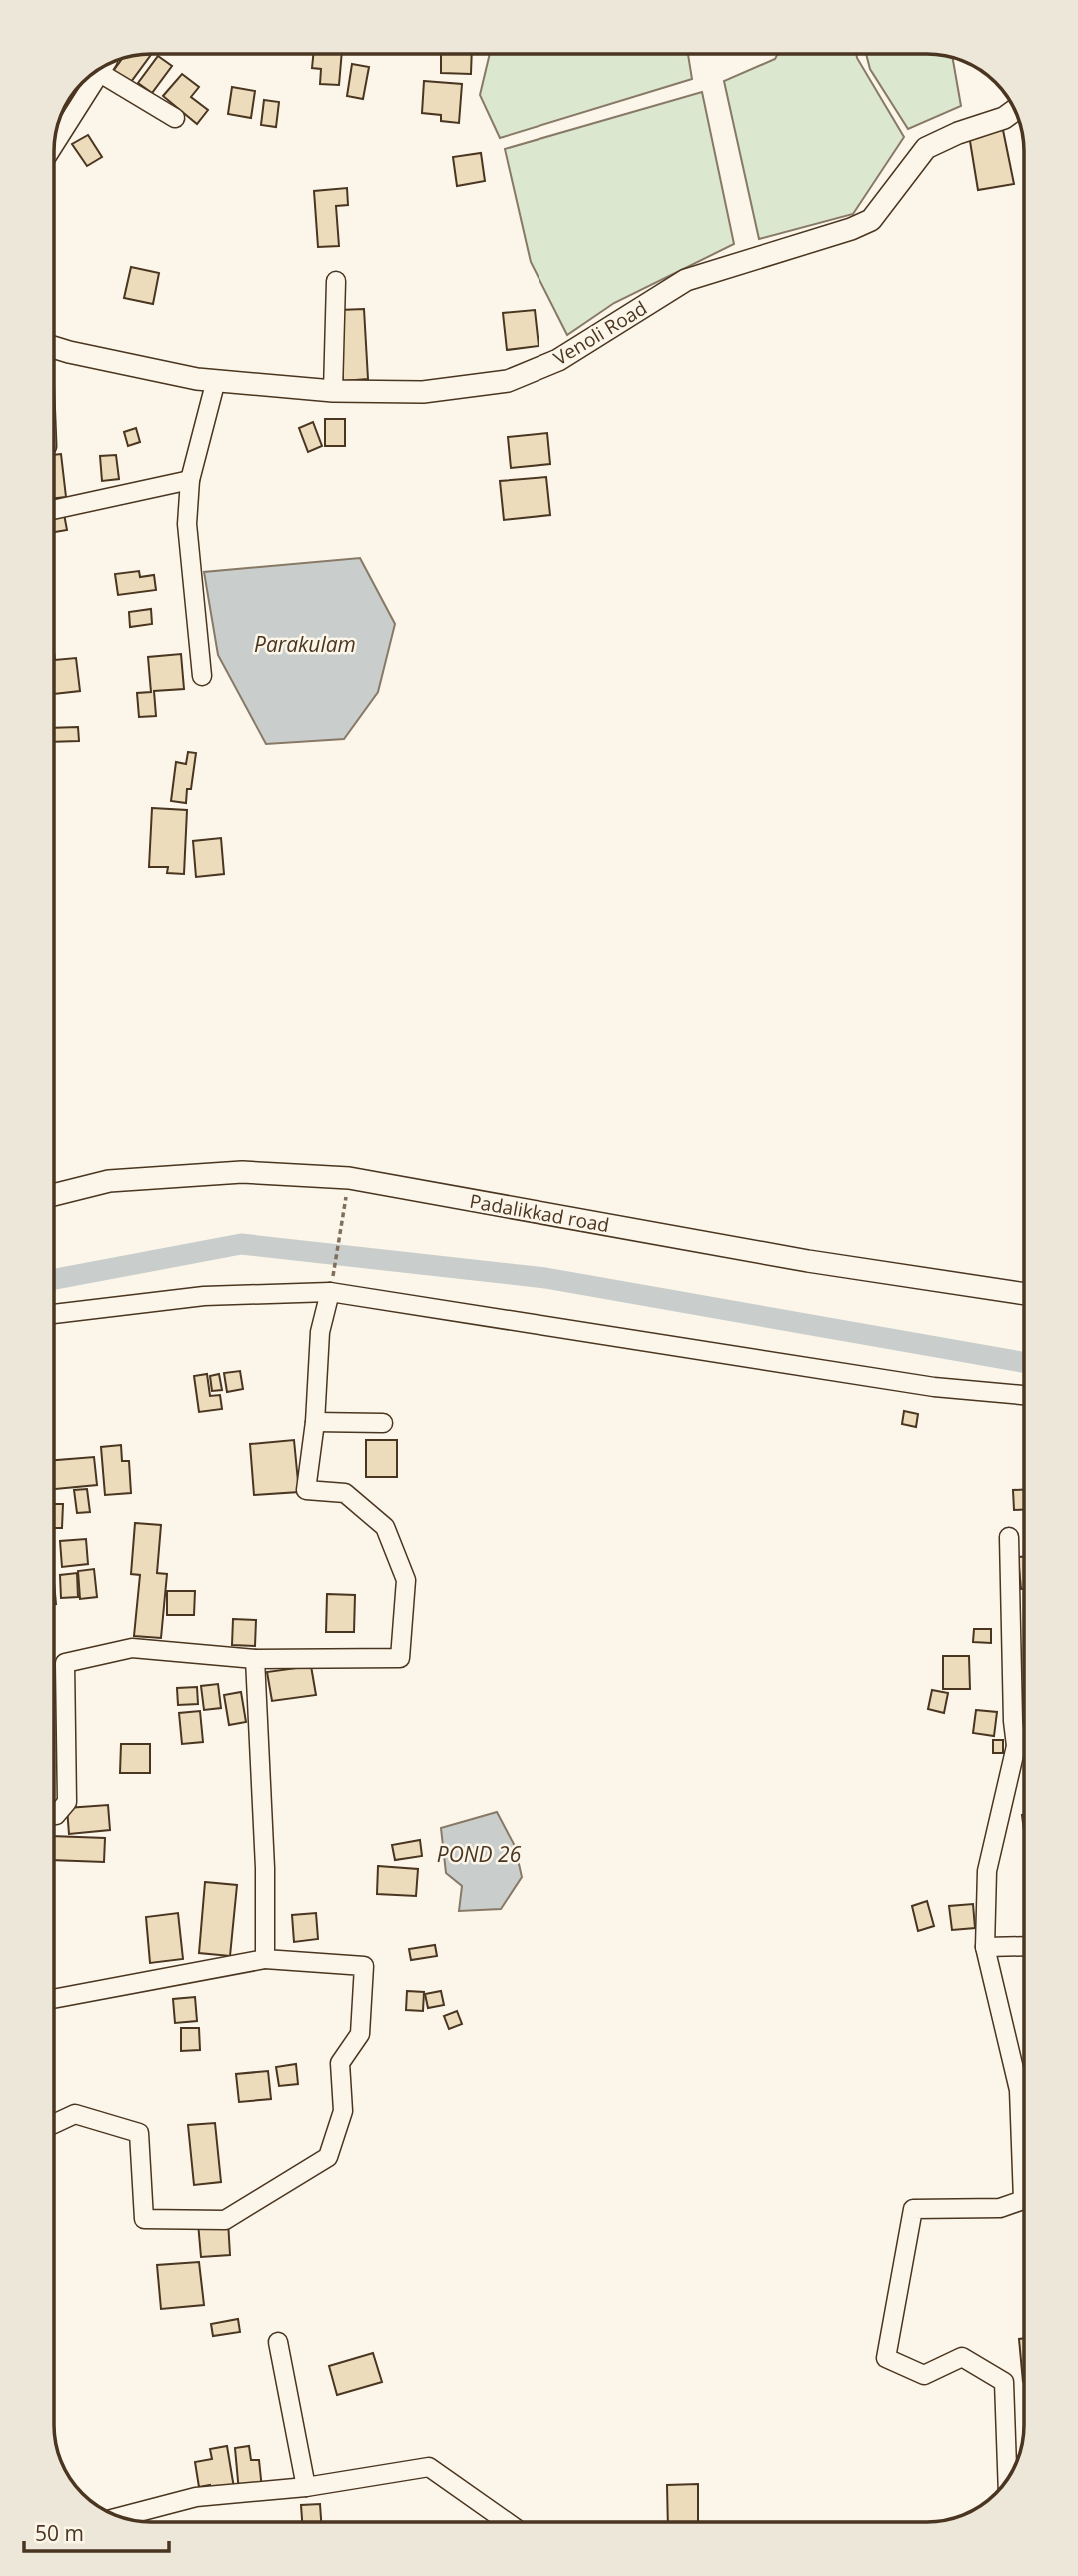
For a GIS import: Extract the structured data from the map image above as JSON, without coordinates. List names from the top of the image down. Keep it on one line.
{"streets":{"street":["Venoli Road","Padalikkad road"]},"water":["Parakulam","POND 26"],"scale_bar":"50 m"}
